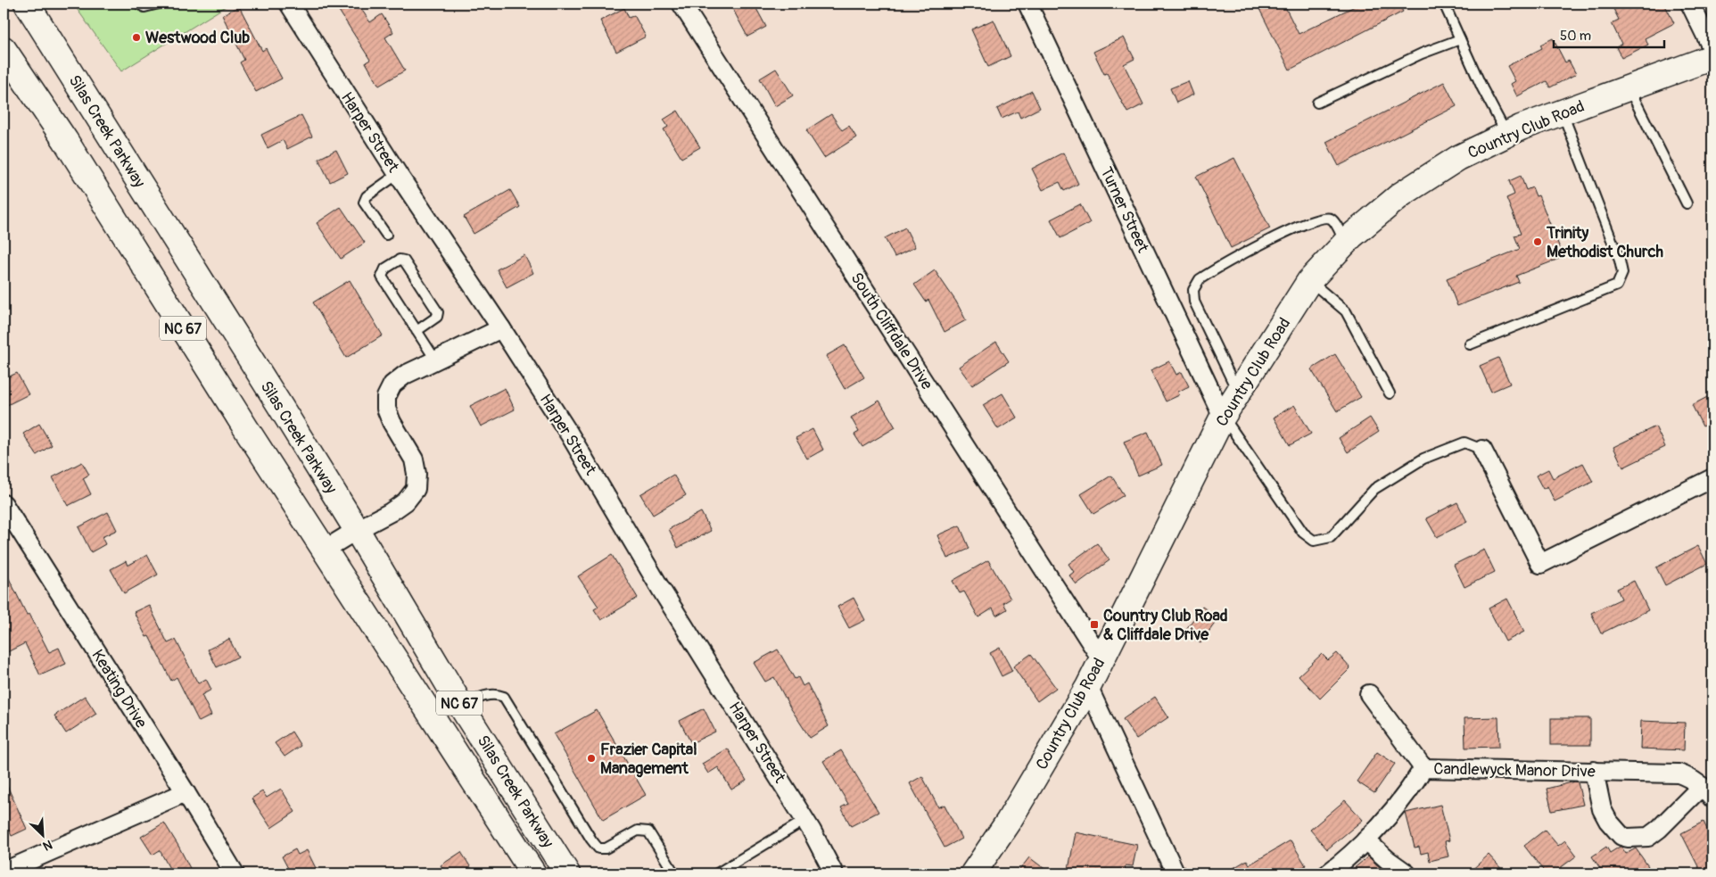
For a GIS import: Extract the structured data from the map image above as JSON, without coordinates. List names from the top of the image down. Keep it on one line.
{"streets":{"main road":["Country Club Road","Silas Creek Parkway","NC 67"],"street":["Harper Street","Turner Street","South Cliffdale Drive","Keating Drive","Candlewyck Manor Drive"]},"crossings":[["Country Club Road","Turner Street"],["Country Club Road","South Cliffdale Drive"]],"places":{"other":["Westwood Club","Trinity Methodist Church","Frazier Capital Management"],"transit":["Country Club Road & Cliffdale Drive"]},"scale_bar":"50 m","north":"bottom right"}
